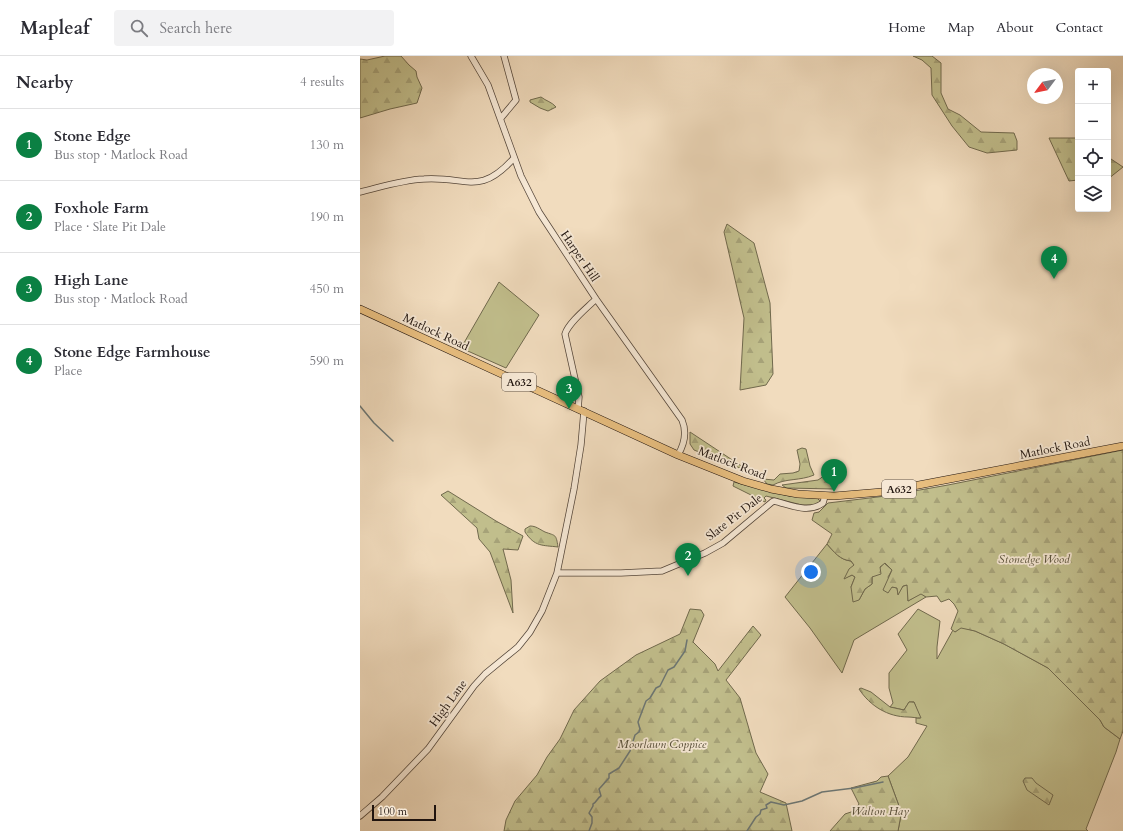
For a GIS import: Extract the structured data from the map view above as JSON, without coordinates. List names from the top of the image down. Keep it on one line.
{"streets":{"main road":["Matlock Road","A632"],"street":["Harper Hill","Slate Pit Dale","High Lane"]},"crossings":[["Harper Hill","Matlock Road"],["Harper Hill","High Lane"],["Matlock Road","Slate Pit Dale"],["Matlock Road","High Lane"],["Slate Pit Dale","High Lane"]],"parks":["Stonedge Wood","Moorlawn Coppice","Walton Hay"],"scale_bar":"100 m","north":"bottom left","page":{"header":"Mapleaf","search":"Search here","nav":["Home","Map","About","Contact"],"heading":["Nearby","4 results"],"map_buttons":["+","−"],"list":[{"mark":"1","name":"Stone Edge","note":"Bus stop · Matlock Road","value":"130 m"},{"mark":"2","name":"Foxhole Farm","note":"Place · Slate Pit Dale","value":"190 m"},{"mark":"3","name":"High Lane","note":"Bus stop · Matlock Road","value":"450 m"},{"mark":"4","name":"Stone Edge Farmhouse","note":"Place","value":"590 m"}],"pins":["4","3","1","2"],"scale":"100 m"}}
